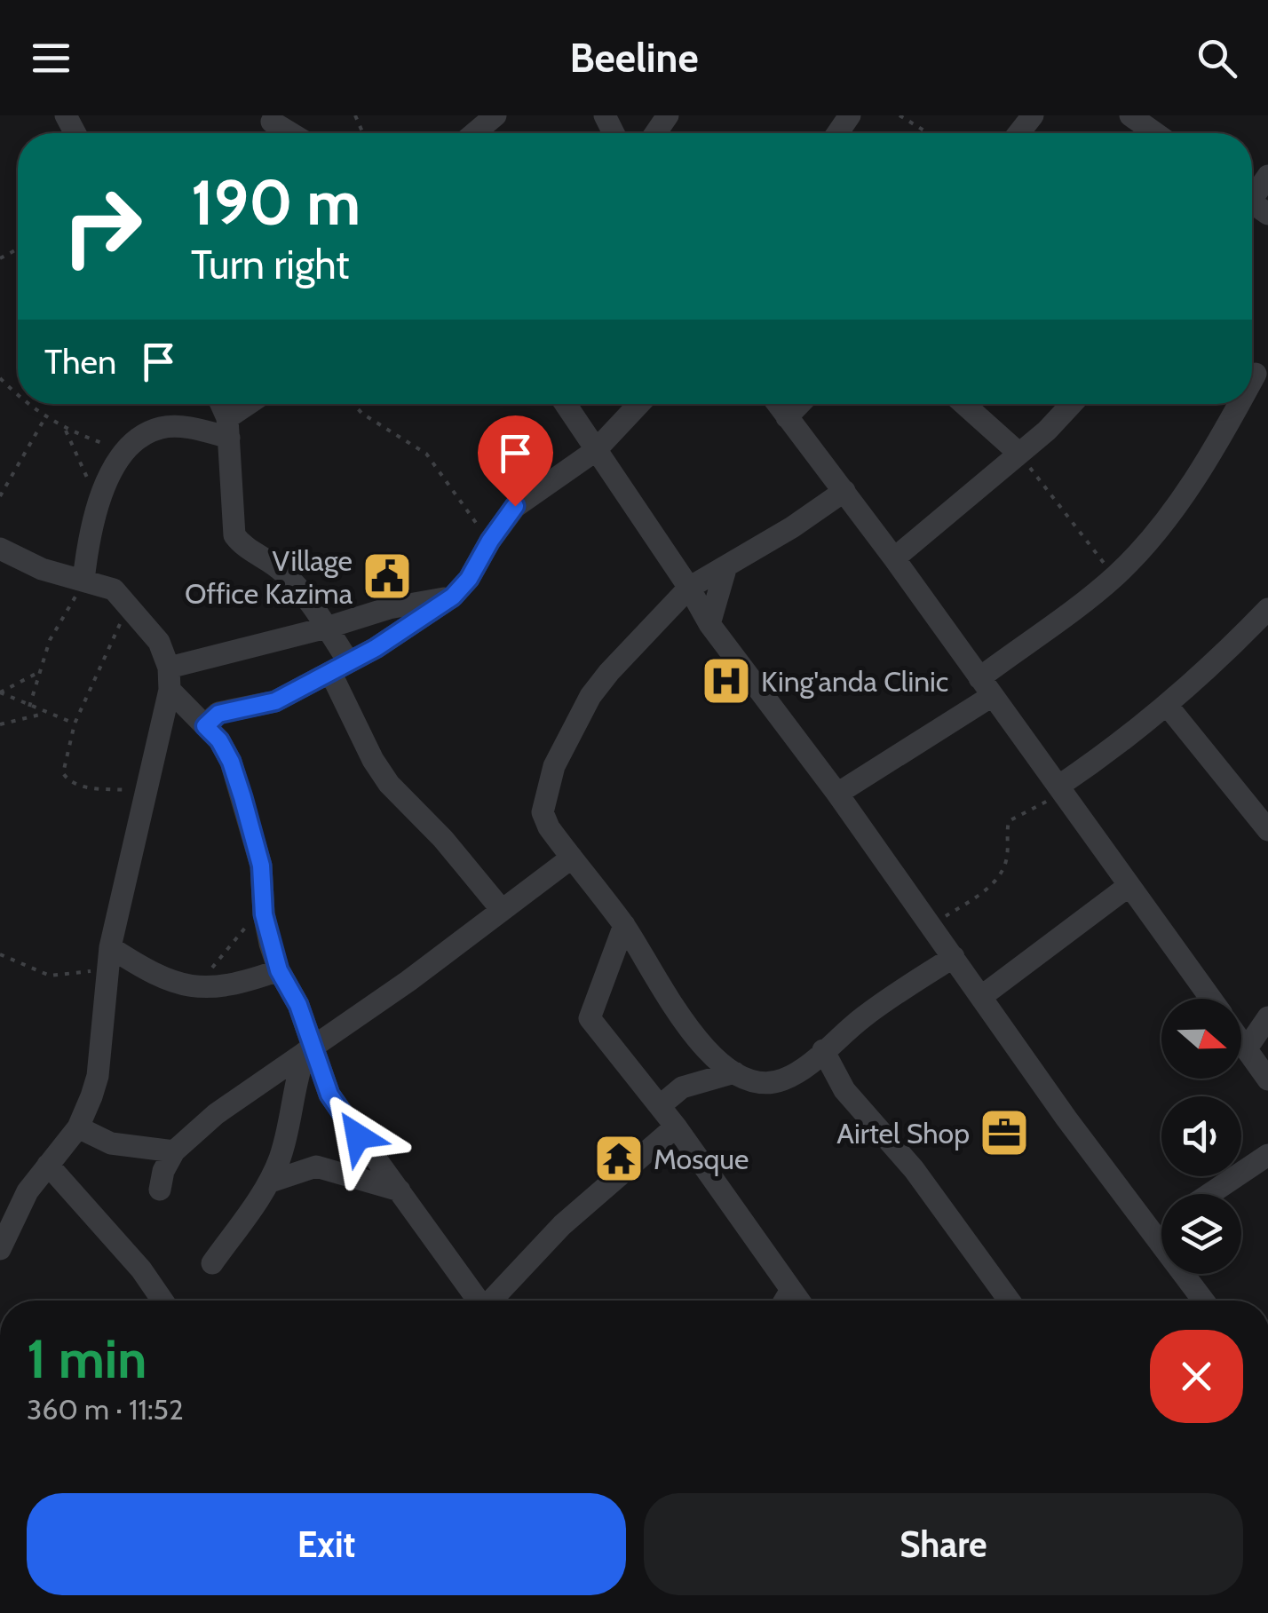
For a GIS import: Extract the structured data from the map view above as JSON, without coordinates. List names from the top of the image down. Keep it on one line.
{"places":{"public building":["Village Office Kazima"],"hospital":["King'anda Clinic"],"office":["Airtel Shop"],"temple":["Mosque"]},"north":"right","page":{"header":"Beeline","turn":["190 m","Turn right"],"then":"Then","heading":["1 min","360 m · 11:52"],"buttons":["Exit","Share"]}}
